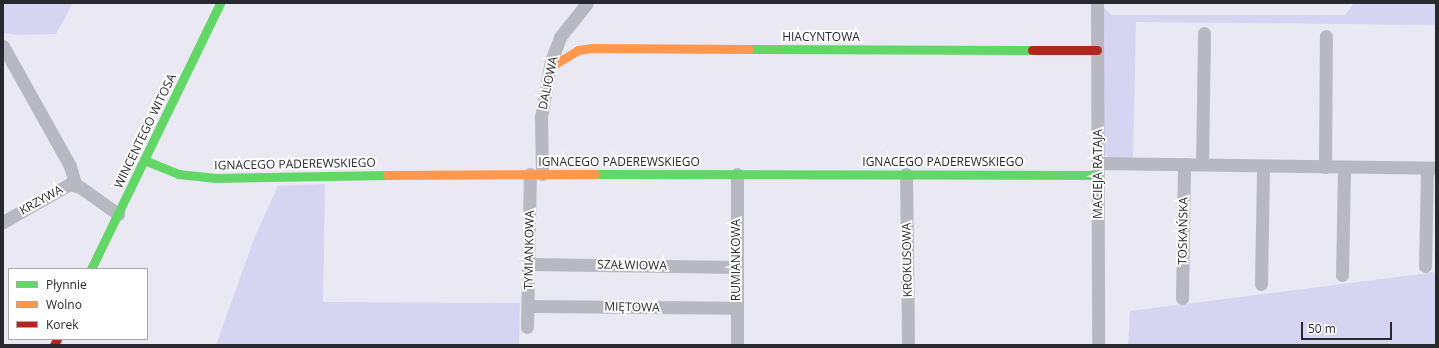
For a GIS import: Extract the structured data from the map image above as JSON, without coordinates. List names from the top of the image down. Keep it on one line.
{"streets":{"street":["HIACYNTOWA","DALIOWA","WINCENTEGO WITOSA","IGNACEGO PADEREWSKIEGO","MACIEJA RATAJA","KRZYWA","TOSKAŃSKA","TYMIANKOWA","RUMIANKOWA","KROKUSOWA","SZAŁWIOWA","MIĘTOWA"]},"crossings":[["HIACYNTOWA","DALIOWA"],["HIACYNTOWA","MACIEJA RATAJA"],["DALIOWA","IGNACEGO PADEREWSKIEGO"],["DALIOWA","TYMIANKOWA"],["WINCENTEGO WITOSA","IGNACEGO PADEREWSKIEGO"],["WINCENTEGO WITOSA","KRZYWA"],["IGNACEGO PADEREWSKIEGO","MACIEJA RATAJA"],["IGNACEGO PADEREWSKIEGO","TYMIANKOWA"],["IGNACEGO PADEREWSKIEGO","RUMIANKOWA"],["IGNACEGO PADEREWSKIEGO","KROKUSOWA"],["TYMIANKOWA","SZAŁWIOWA"],["TYMIANKOWA","MIĘTOWA"],["RUMIANKOWA","SZAŁWIOWA"],["RUMIANKOWA","MIĘTOWA"]],"legend":["Płynnie","Wolno","Korek"],"scale_bar":"50 m"}
